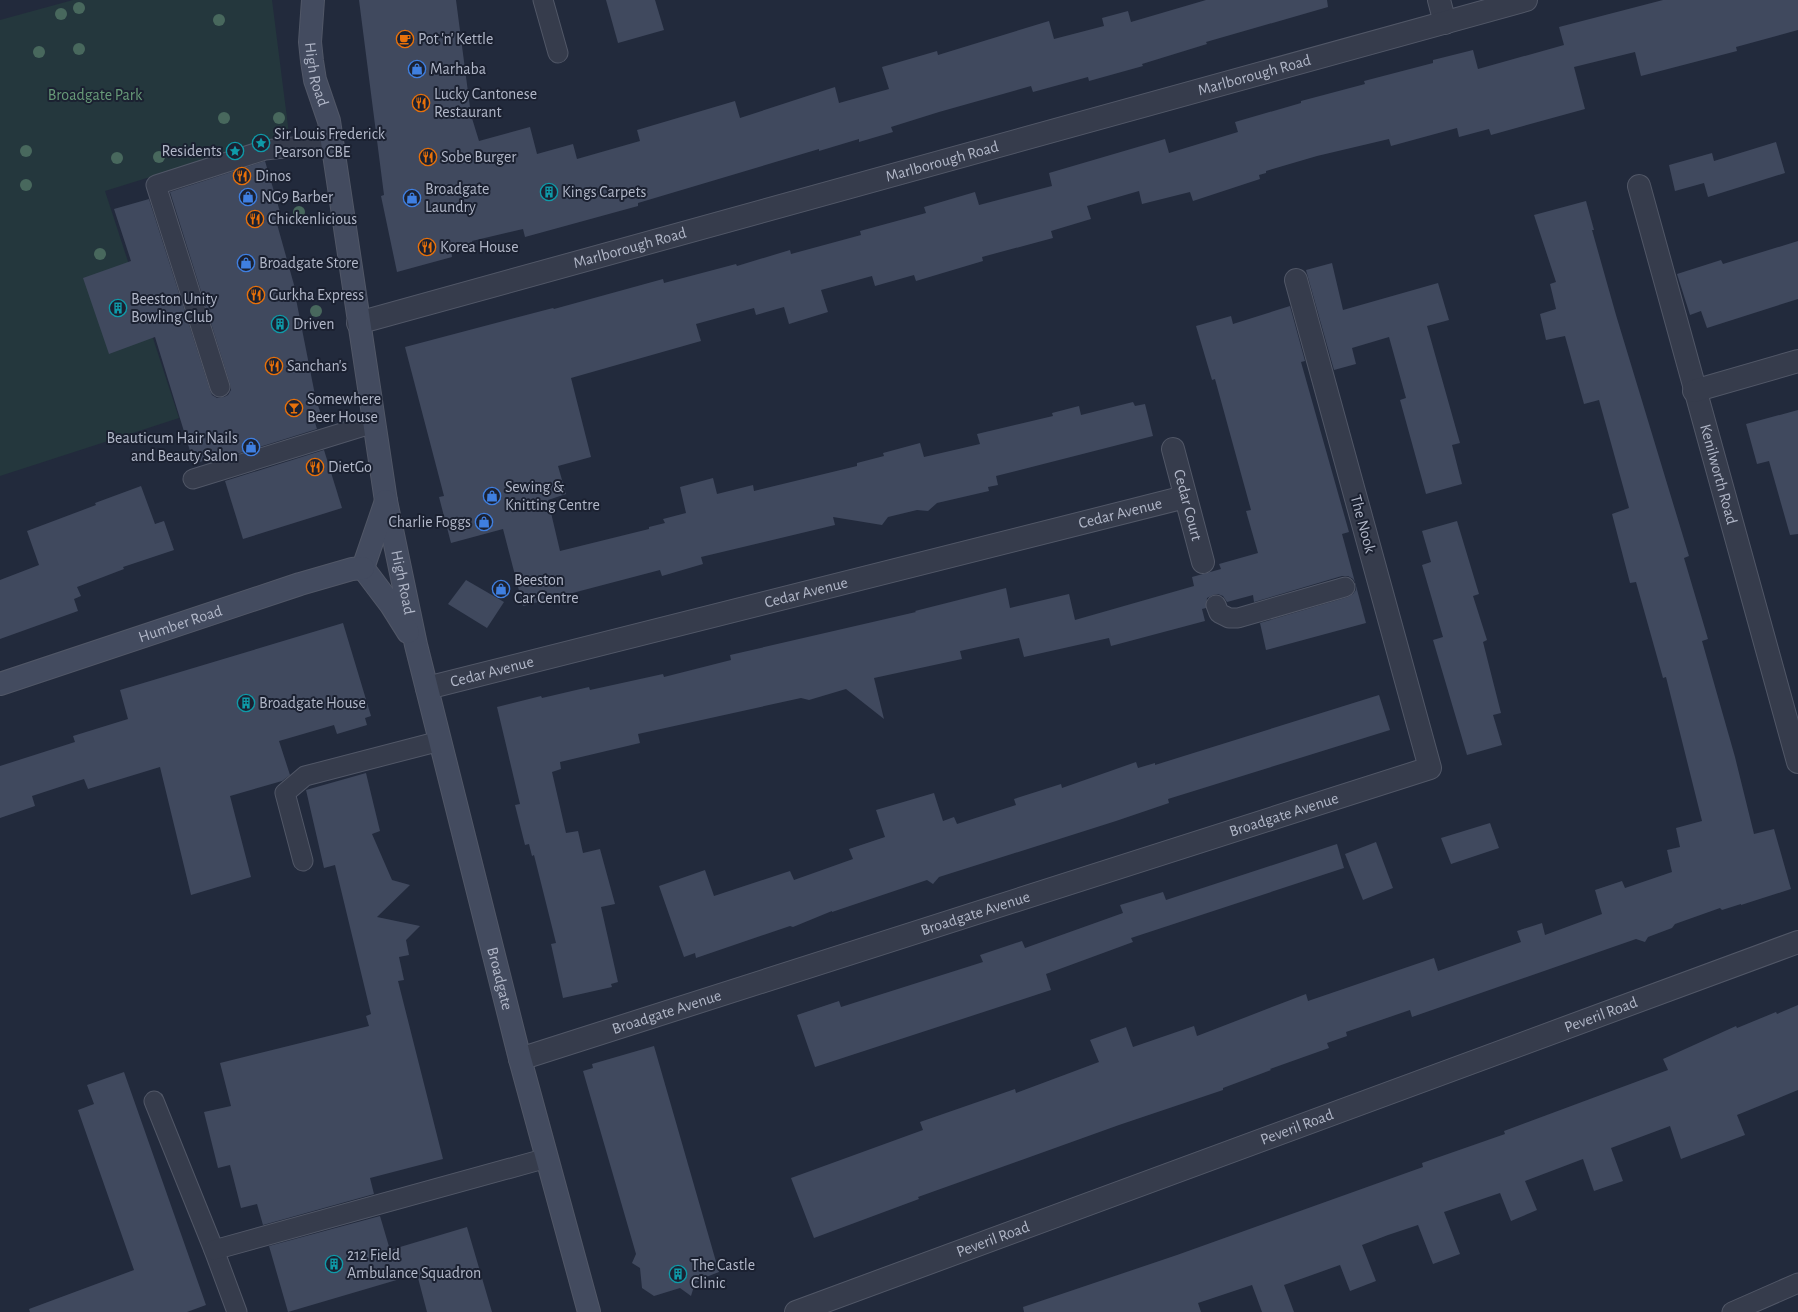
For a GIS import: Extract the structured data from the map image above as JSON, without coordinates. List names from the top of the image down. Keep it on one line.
{"streets":{"main road":["High Road","Humber Road","Broadgate"],"street":["Marlborough Road","Kenilworth Road","Cedar Court","Cedar Avenue","The Nook","Broadgate Avenue","Peveril Road"]},"crossings":[["High Road","Marlborough Road"],["High Road","Broadgate"],["Cedar Court","Cedar Avenue"],["Cedar Avenue","Broadgate"],["The Nook","Broadgate Avenue"],["Broadgate Avenue","Broadgate"]],"parks":["Broadgate Park"],"places":{"cafe":["Pot 'n' Kettle"],"shop":["Marhaba","NG9 Barber","Broadgate Laundry","Broadgate Store","Beauticum Hair Nails and Beauty Salon","Sewing & Knitting Centre","Charlie Foggs","Beeston Car Centre"],"restaurant":["Lucky Cantonese Restaurant","Sobe Burger","Dinos","Chickenlicious","Korea House","Gurkha Express","Sanchan's","DietGo"],"place":["Sir Louis Frederick Pearson CBE","Residents"],"building":["Kings Carpets","Beeston Unity Bowling Club","Driven","Broadgate House","212 Field Ambulance Squadron","The Castle Clinic"],"bar":["Somewhere Beer House"]}}
